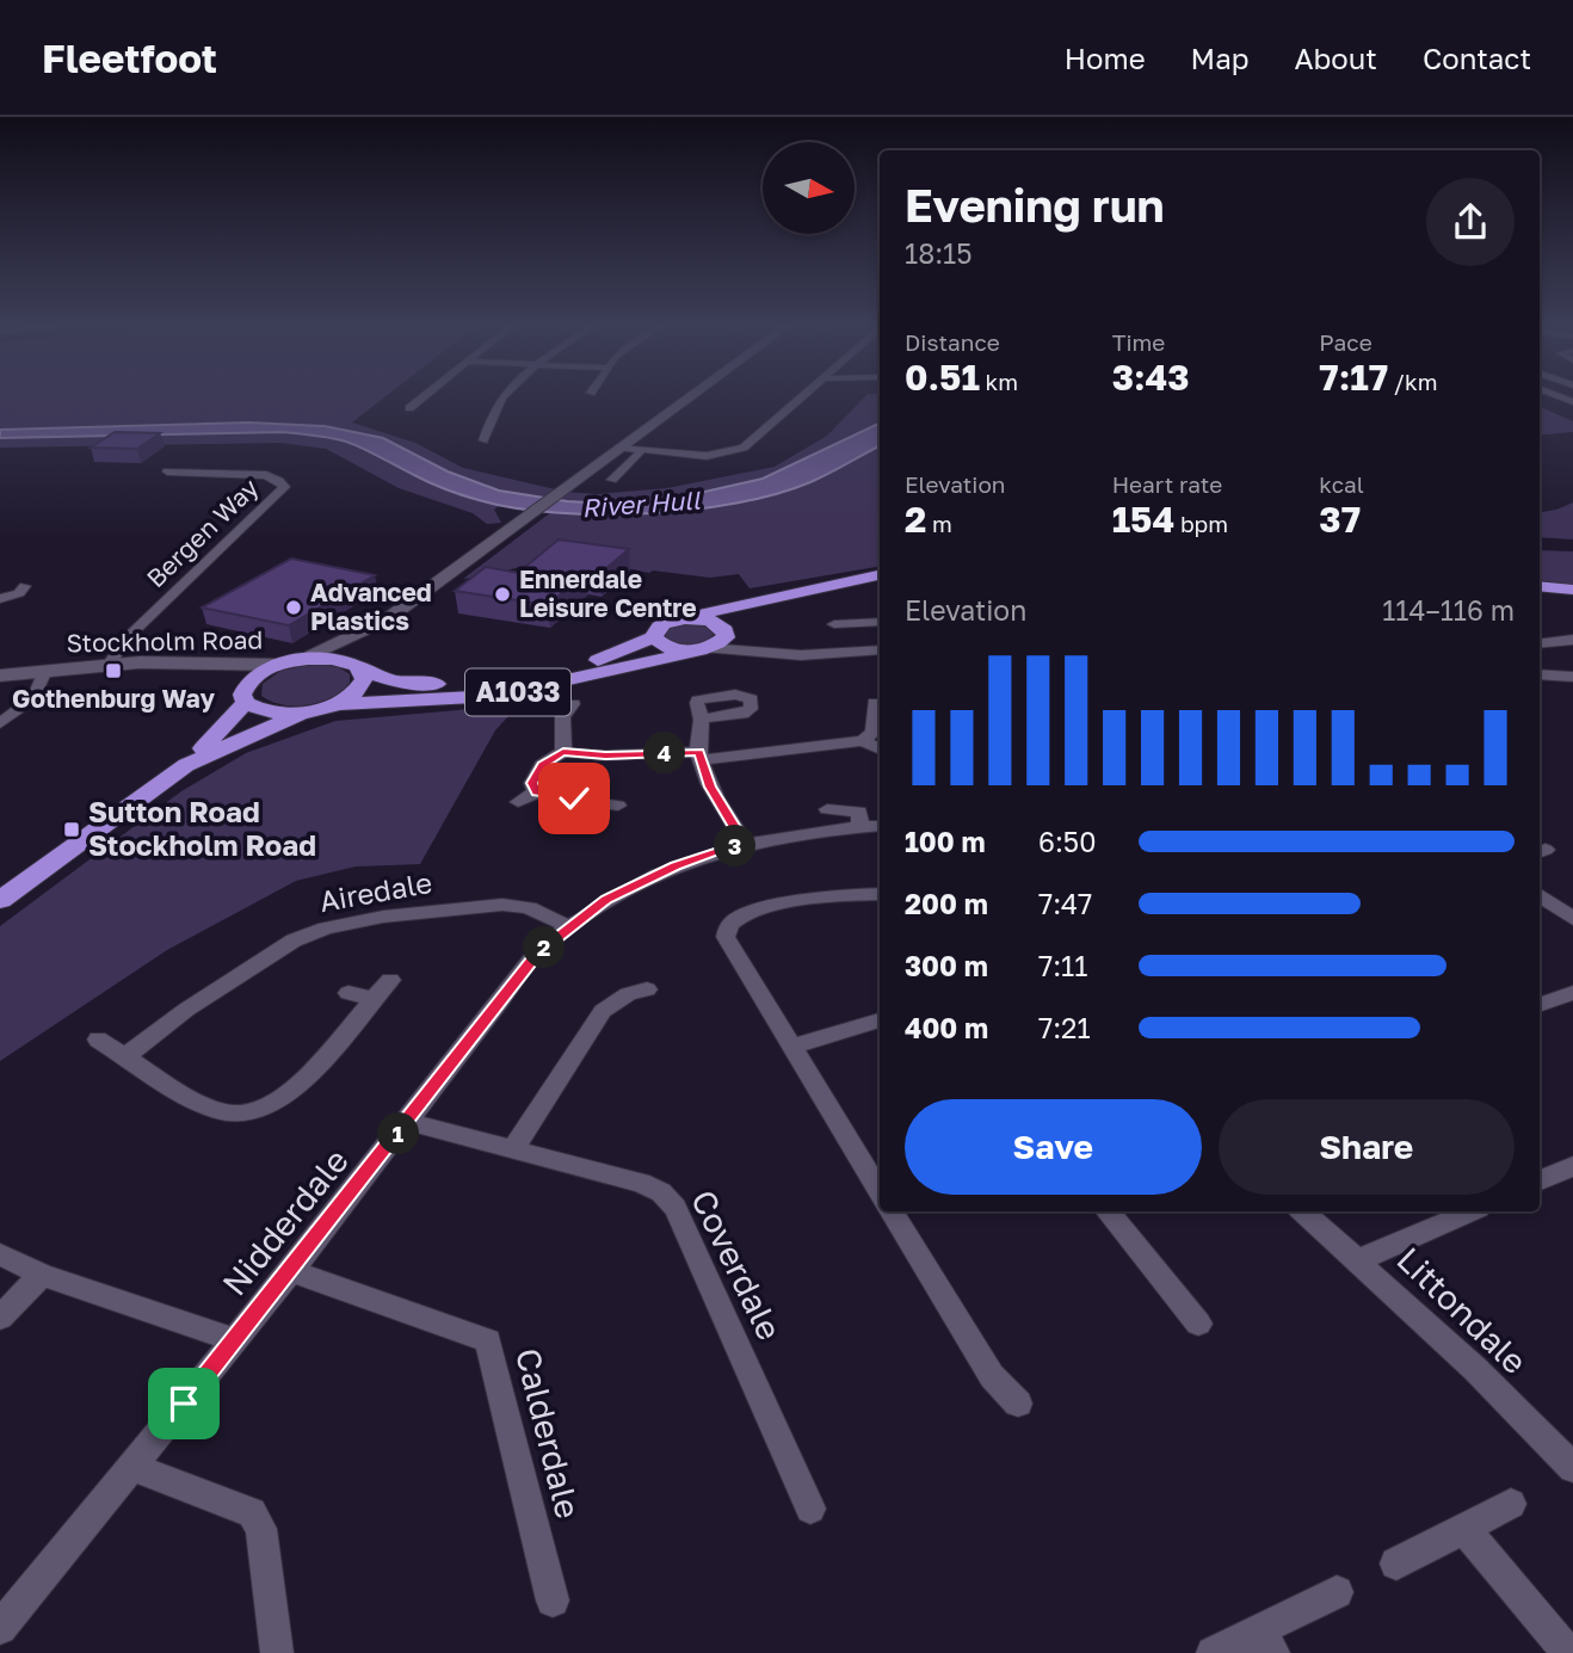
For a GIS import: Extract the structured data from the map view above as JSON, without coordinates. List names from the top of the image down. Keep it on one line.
{"streets":{"highway":["A1033"],"street":["Bergen Way","Stockholm Road","Airedale","Nidderdale","Coverdale","Littondale","Calderdale"]},"crossings":[["Bergen Way","Stockholm Road"],["Airedale","Nidderdale"],["Nidderdale","Coverdale"],["Nidderdale","Calderdale"]],"water":["River Hull"],"places":{"other":["Ennerdale Leisure Centre","Advanced Plastics"],"transit":["Gothenburg Way","Sutton Road Stockholm Road"]},"north":"right","page":{"header":"Fleetfoot","nav":["Home","Map","About","Contact"],"heading":["Evening run","18:15"],"stats":[["Distance","0.51 km"],["Time","3:43"],["Pace","7:17 /km"],["Elevation","2 m"],["Heart rate","154 bpm"],["kcal","37"]],"chart":["Elevation","114–116 m"],"pins":["4","3","2","1"],"list":[{"name":"100 m","note":"6:50"},{"name":"200 m","note":"7:47"},{"name":"300 m","note":"7:11"},{"name":"400 m","note":"7:21"}],"buttons":["Save","Share"]}}
